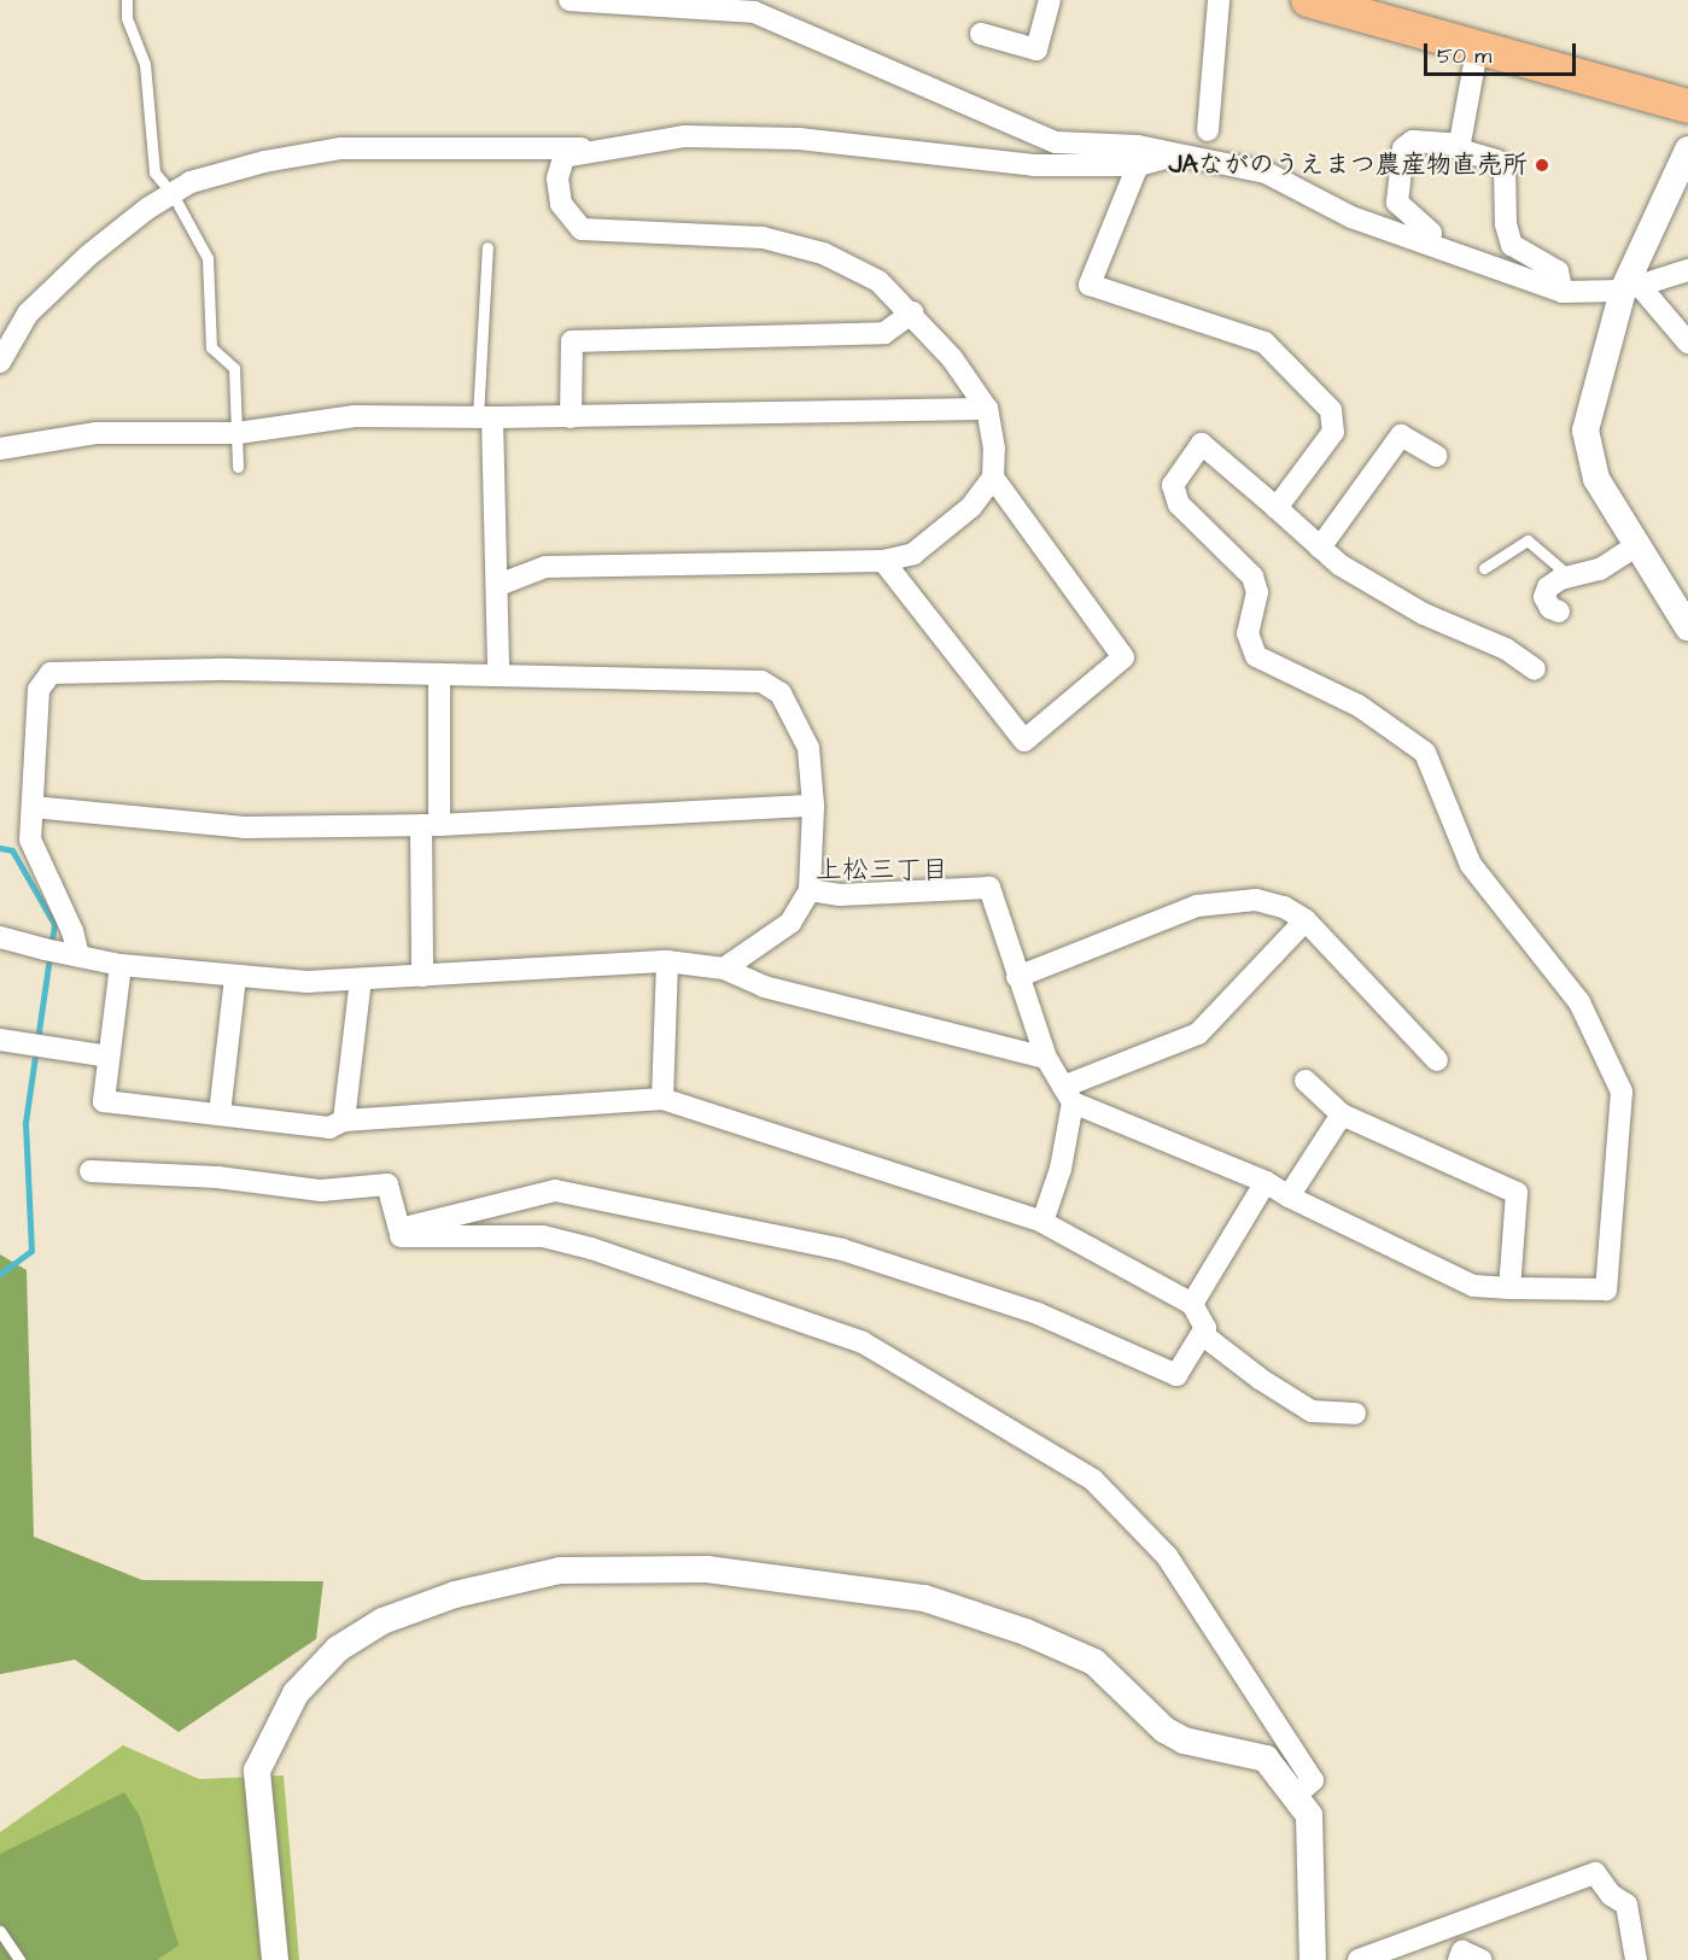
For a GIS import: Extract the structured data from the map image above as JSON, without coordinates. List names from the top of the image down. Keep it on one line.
{"districts":["上松三丁目"],"places":["JAながのうえまつ農産物直売所"],"scale_bar":"50 m"}
